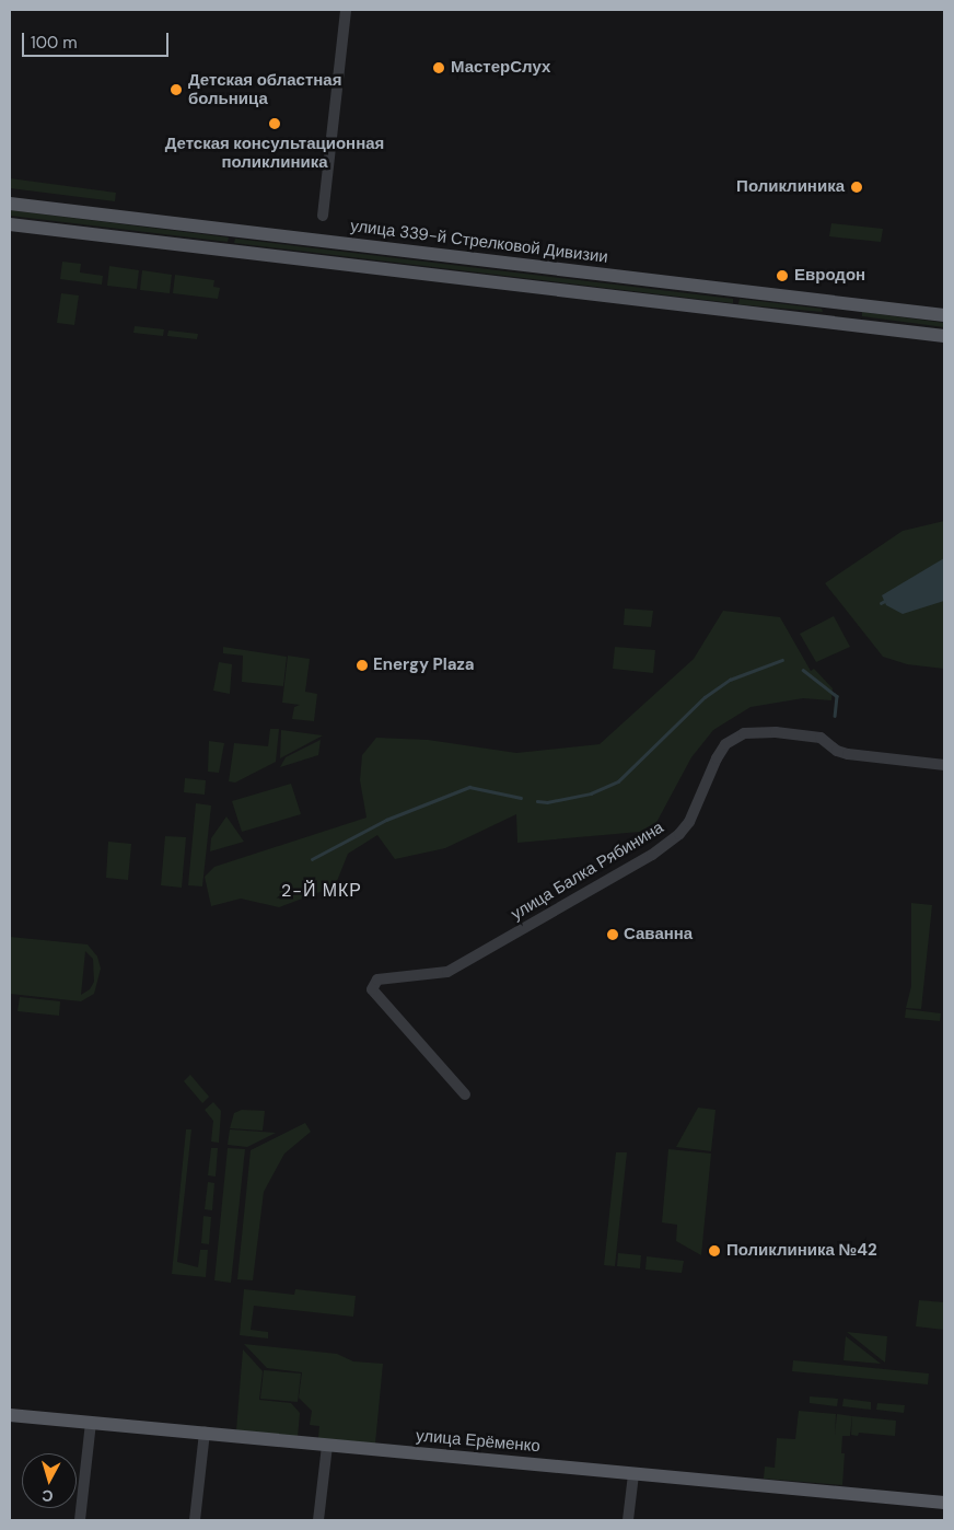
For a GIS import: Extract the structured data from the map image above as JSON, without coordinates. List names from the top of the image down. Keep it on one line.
{"streets":{"main road":["улица 339-й Стрелковой Дивизии","улица Ерёменко"],"street":["улица Балка Рябинина"]},"districts":["2-Й МКР"],"places":["МастерСлух","Детская областная больница","Детская консультационная поликлиника","Поликлиника","Евродон","Energy Plaza","Саванна","Поликлиника №42"],"scale_bar":"100 m","north":"bottom"}
